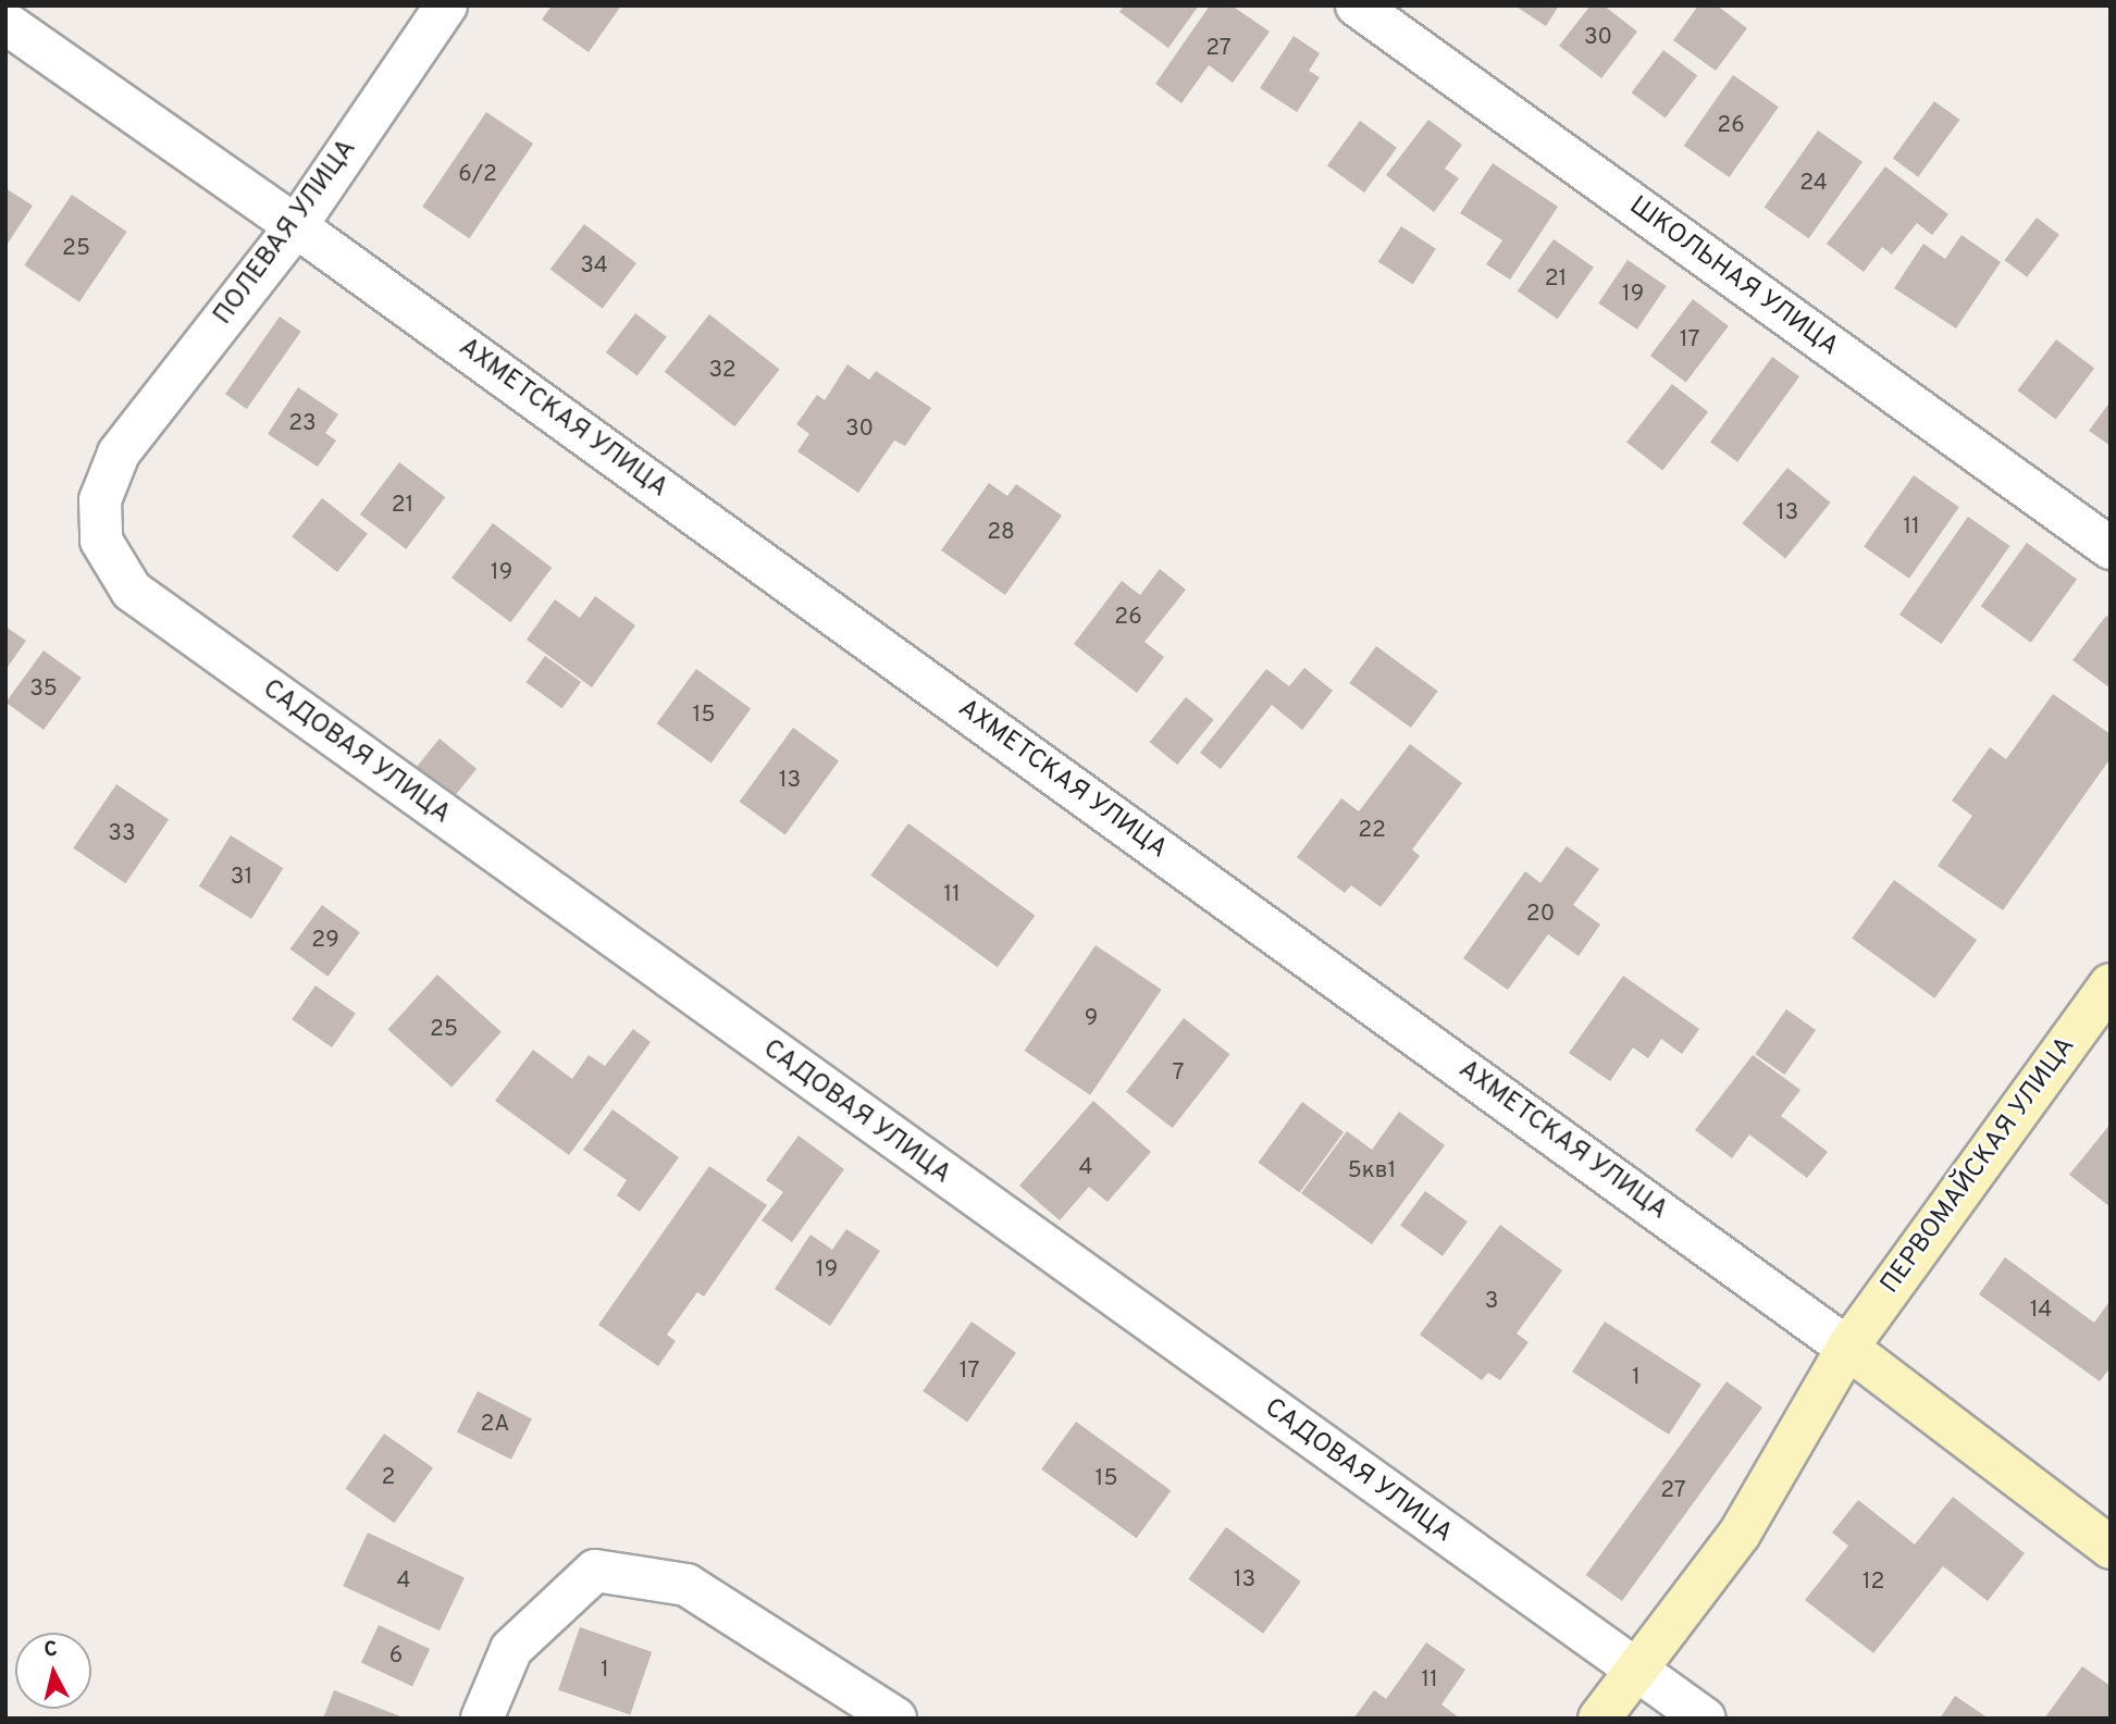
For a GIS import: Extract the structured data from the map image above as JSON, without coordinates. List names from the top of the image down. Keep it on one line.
{"streets":{"street":["ПОЛЕВАЯ УЛИЦА","ШКОЛЬНАЯ УЛИЦА","АХМЕТСКАЯ УЛИЦА","САДОВАЯ УЛИЦА","ПЕРВОМАЙСКАЯ УЛИЦА"]},"crossings":[["ПОЛЕВАЯ УЛИЦА","АХМЕТСКАЯ УЛИЦА"],["ПОЛЕВАЯ УЛИЦА","САДОВАЯ УЛИЦА"],["АХМЕТСКАЯ УЛИЦА","ПЕРВОМАЙСКАЯ УЛИЦА"],["САДОВАЯ УЛИЦА","ПЕРВОМАЙСКАЯ УЛИЦА"]],"house_numbers":["30","27","26","6/2","24","25","34","21","19","17","32","23","30","21","13","11","28","19","26","35","15","13","22","33","31","11","20","29","9","25","7","4","5кв1","19","3","14","17","1","2A","2","15","27","13","4","12","6","1","11"],"north":"top"}
